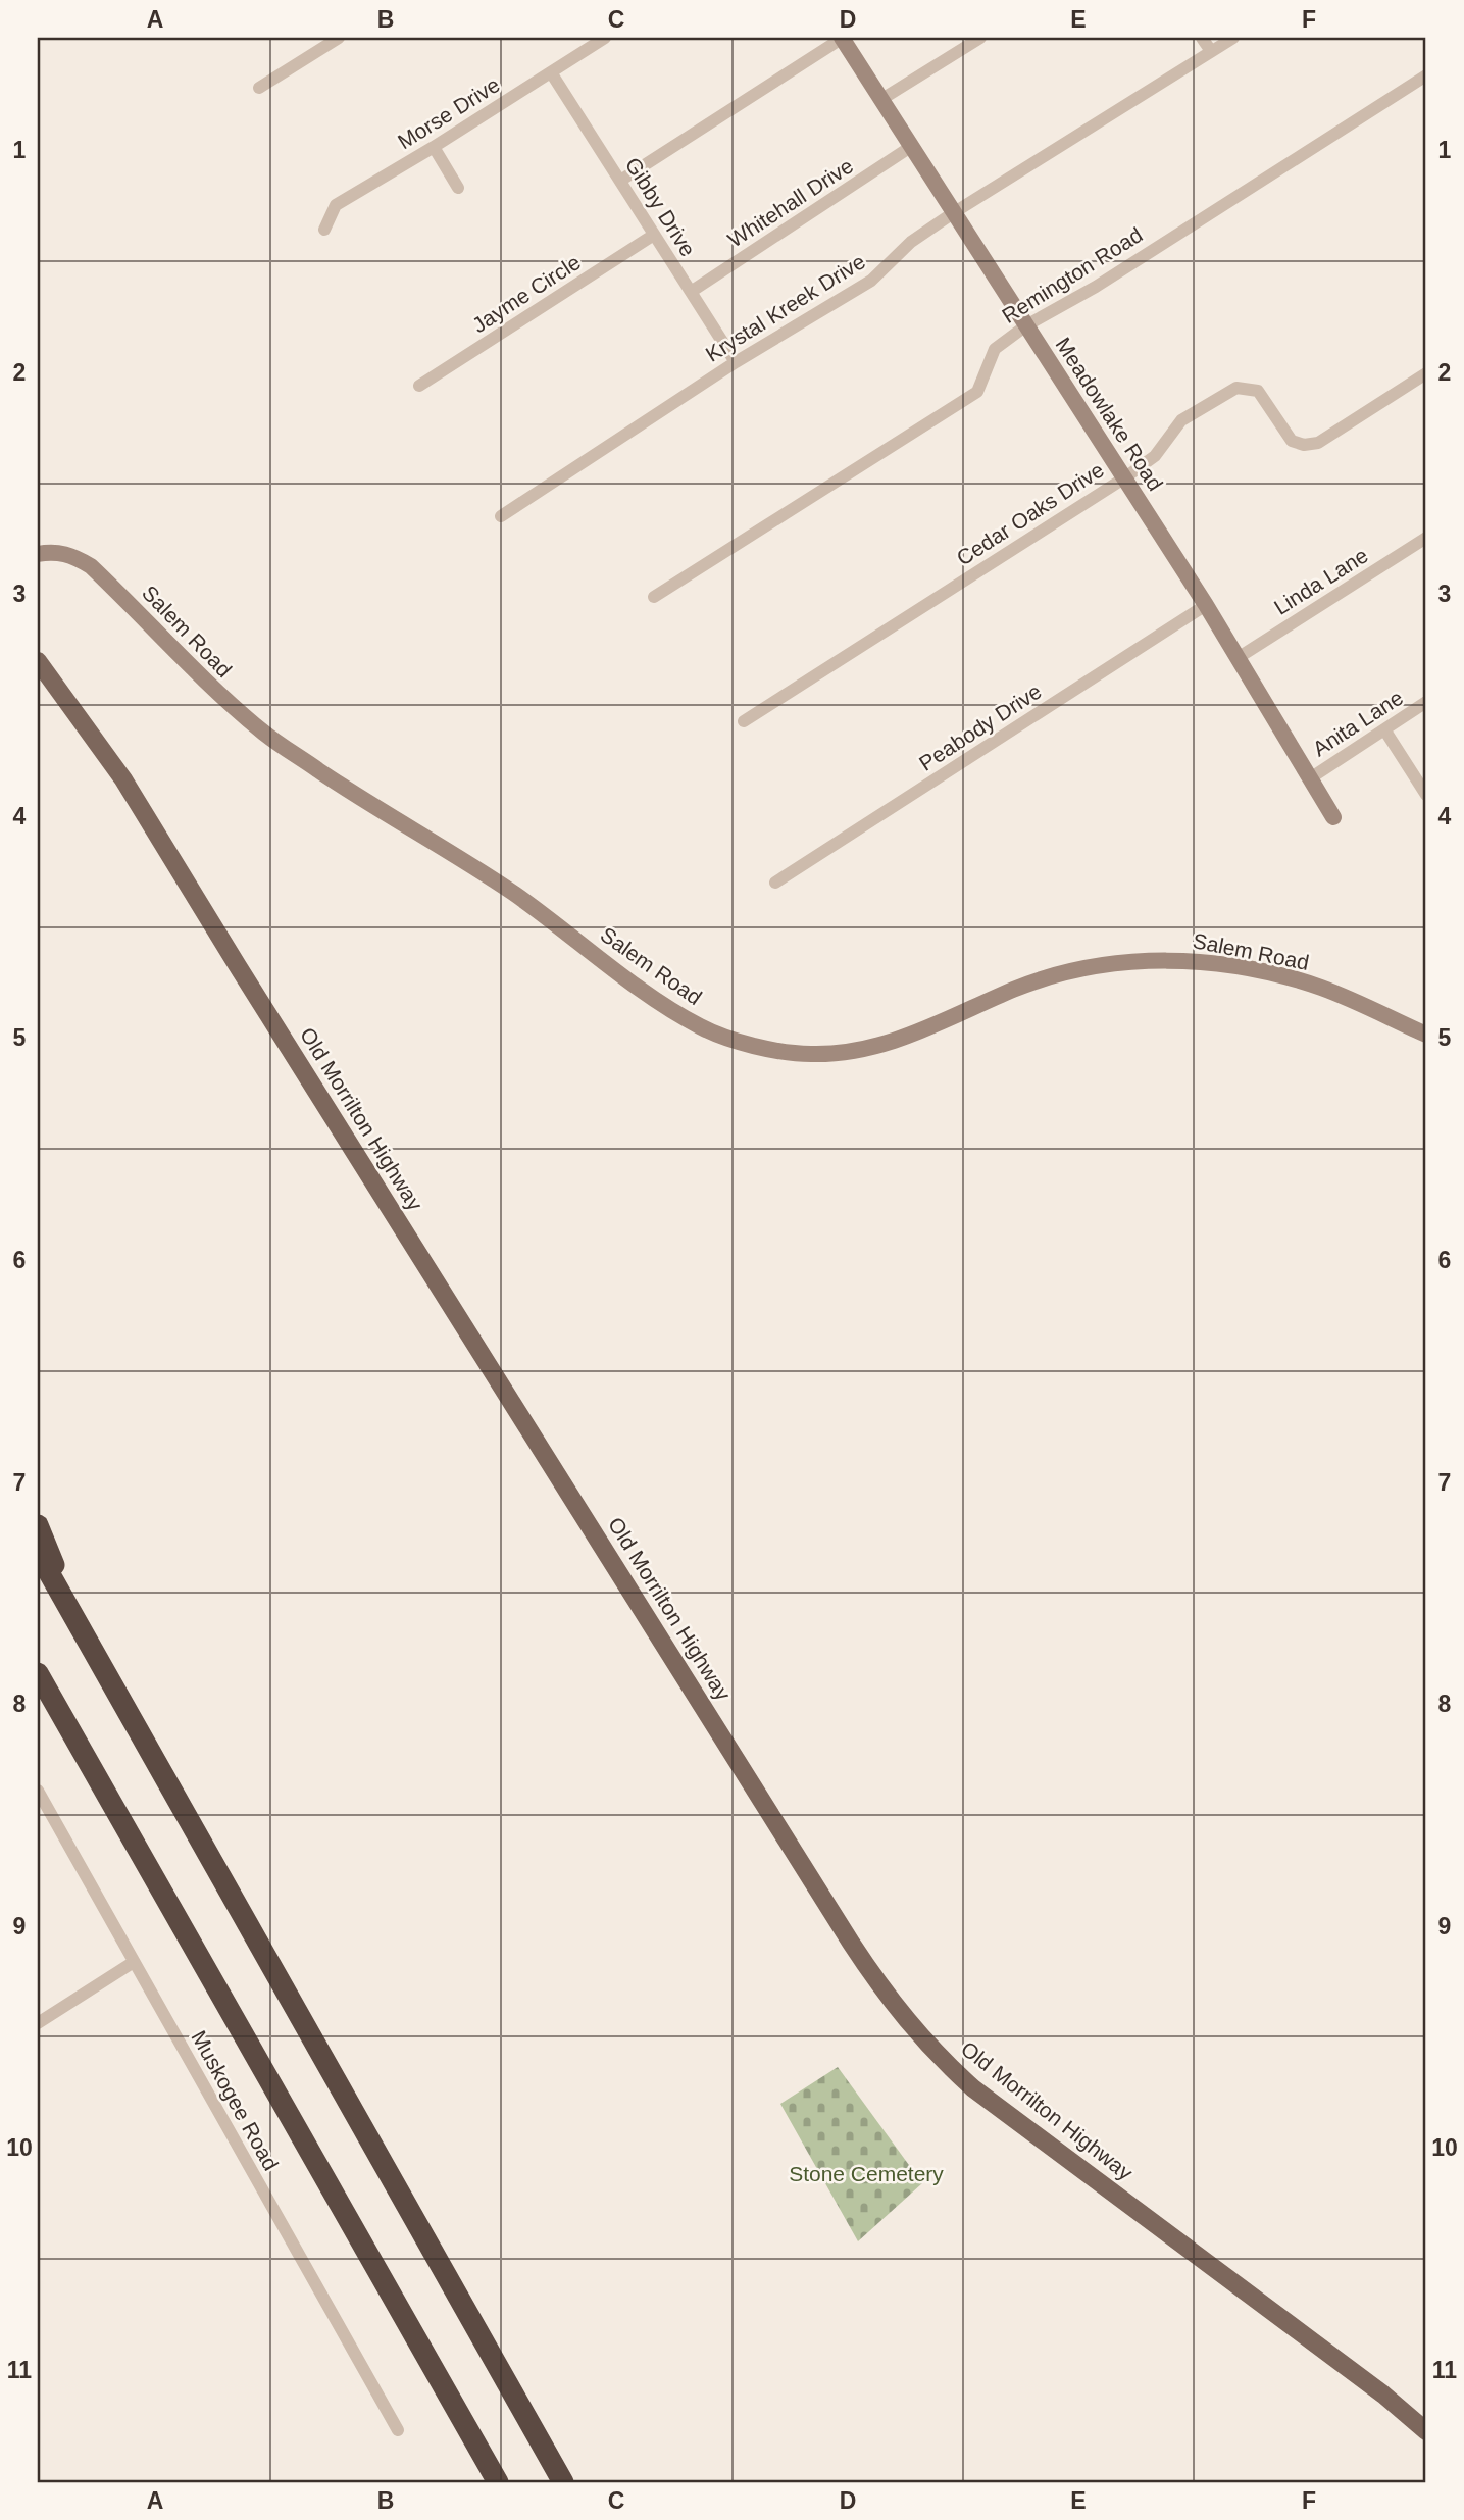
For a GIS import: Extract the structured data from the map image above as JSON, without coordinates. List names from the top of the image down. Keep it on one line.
{"streets":{"main road":["Meadowlake Road","Salem Road","Old Morrilton Highway"],"street":["Morse Drive","Whitehall Drive","Gibby Drive","Remington Road","Jayme Circle","Krystal Kreek Drive","Cedar Oaks Drive","Linda Lane","Anita Lane","Peabody Drive","Muskogee Road"]},"crossings":[["Morse Drive","Gibby Drive"],["Whitehall Drive","Gibby Drive"],["Whitehall Drive","Meadowlake Road"],["Gibby Drive","Jayme Circle"],["Gibby Drive","Krystal Kreek Drive"],["Remington Road","Meadowlake Road"],["Krystal Kreek Drive","Meadowlake Road"],["Meadowlake Road","Cedar Oaks Drive"],["Meadowlake Road","Linda Lane"],["Meadowlake Road","Anita Lane"],["Meadowlake Road","Peabody Drive"]],"parks":["Stone Cemetery"],"grid":{"columns":["A","B","C","D","E","F"],"rows":["1","2","3","4","5","6","7","8","9","10","11"]}}
